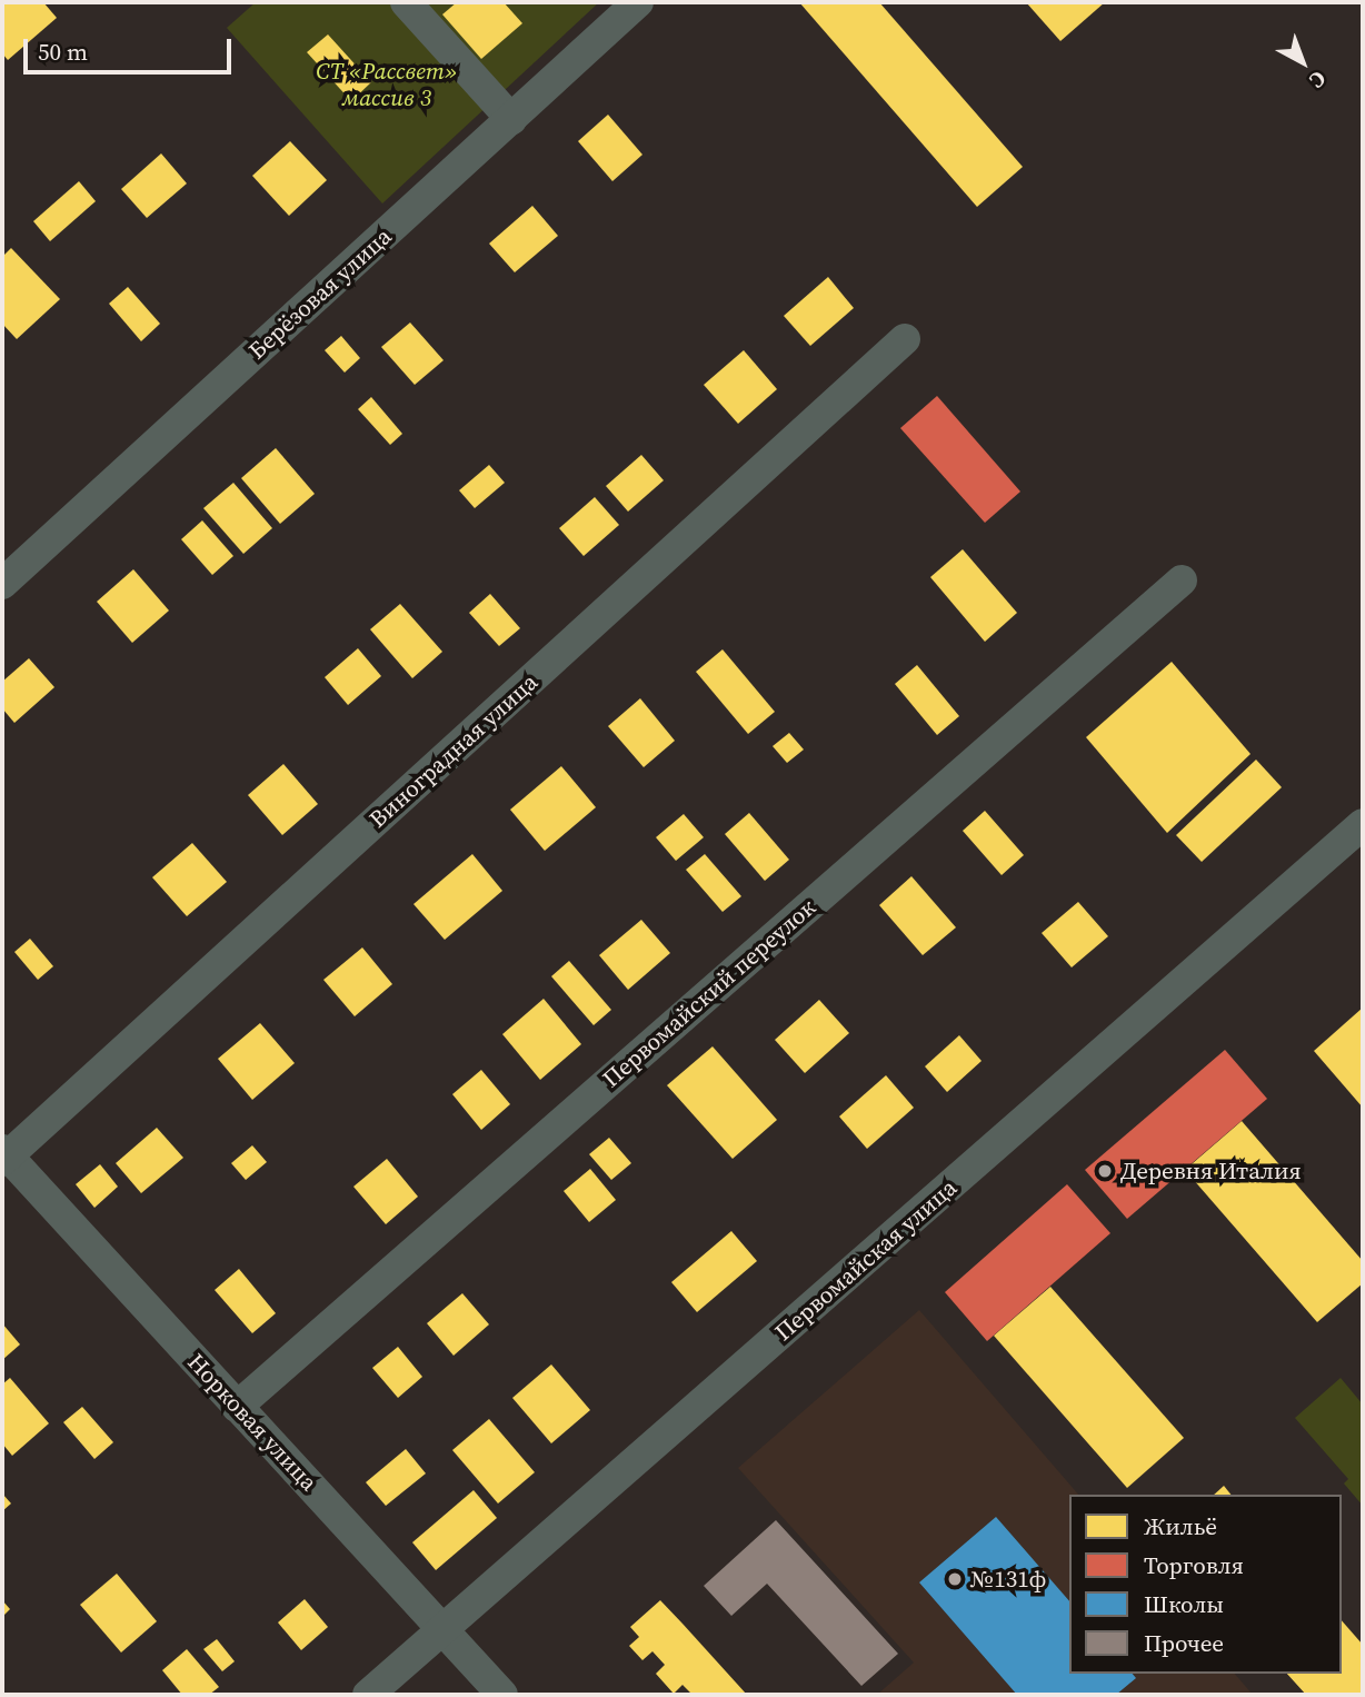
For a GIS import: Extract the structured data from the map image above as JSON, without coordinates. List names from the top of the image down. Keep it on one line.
{"streets":{"street":["Берёзовая улица","Виноградная улица","Первомайский переулок","Первомайская улица","Норковая улица"]},"crossings":[["Виноградная улица","Норковая улица"],["Первомайский переулок","Норковая улица"],["Первомайская улица","Норковая улица"]],"parks":["СТ «Рассвет» массив 3"],"places":["Деревня Италия","№131ф"],"legend":["Жильё","Торговля","Школы","Прочее"],"scale_bar":"50 m","north":"bottom right"}
